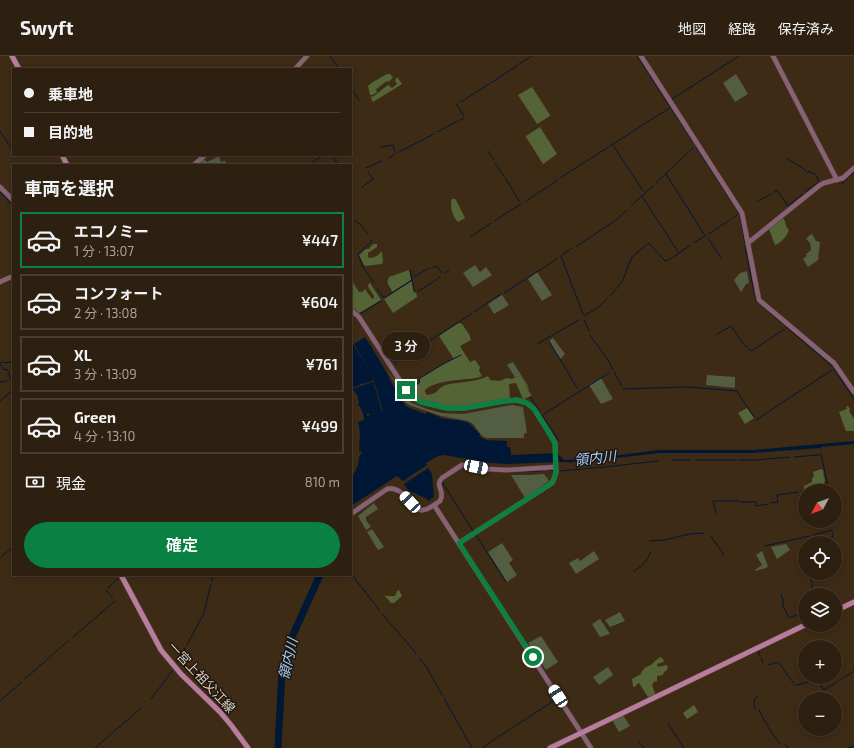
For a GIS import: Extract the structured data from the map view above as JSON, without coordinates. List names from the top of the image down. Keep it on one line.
{"streets":{"main road":["一宮上祖父江線"]},"water":["領内川"],"north":"bottom left","page":{"header":"Swyft","nav":["地図","経路","保存済み"],"banner":["乗車地","目的地"],"heading":"車両を選択","list":[{"name":"エコノミー","note":"1 分 · 13:07","value":"¥447"},{"name":"コンフォート","note":"2 分 · 13:08","value":"¥604"},{"name":"XL","note":"3 分 · 13:09","value":"¥761"},{"name":"Green","note":"4 分 · 13:10","value":"¥499"}],"bubble":"3 分","pay":["現金","810 m"],"map_buttons":["+","−"],"buttons":"確定"}}
